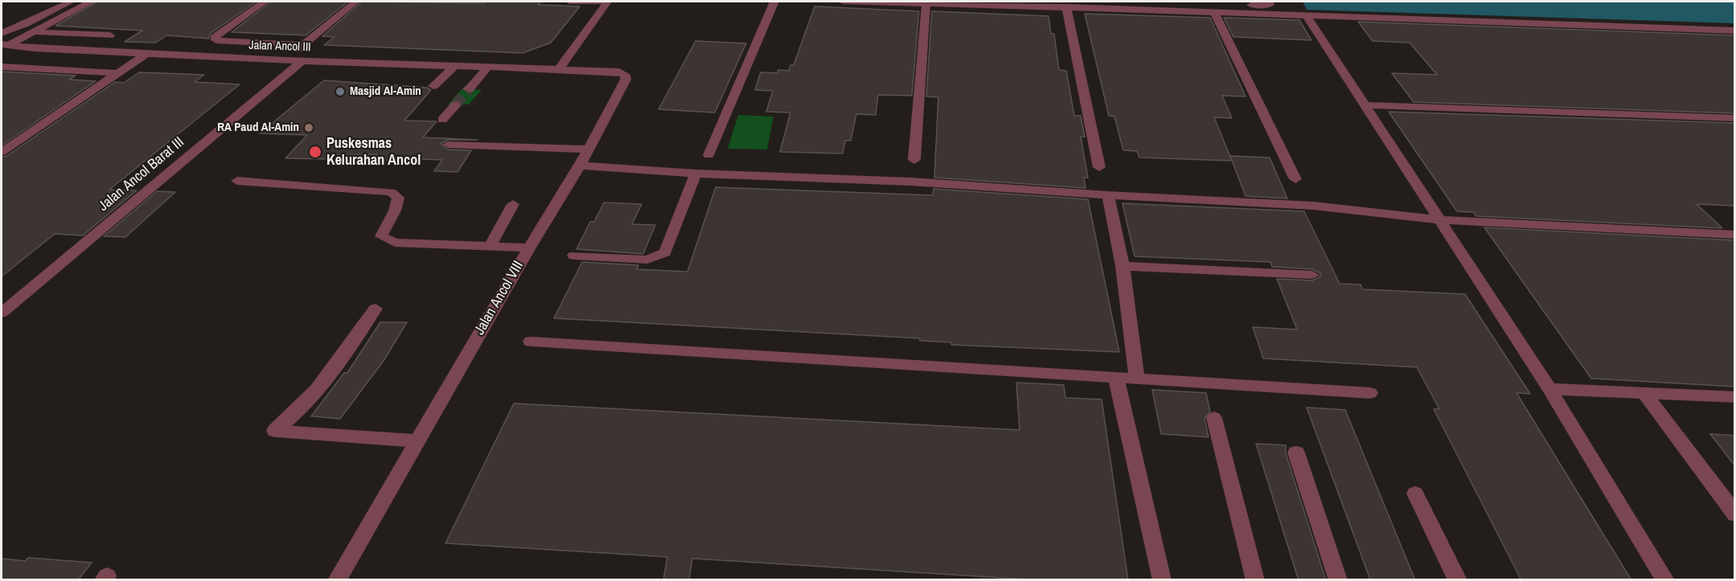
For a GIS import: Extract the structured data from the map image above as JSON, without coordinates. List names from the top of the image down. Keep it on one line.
{"streets":{"street":["Jalan Ancol III","Jalan Ancol Barat III","Jalan Ancol VIII"]},"crossings":[["Jalan Ancol III","Jalan Ancol Barat III"],["Jalan Ancol III","Jalan Ancol VIII"]],"places":["Masjid Al-Amin","RA Paud Al-Amin","Puskesmas Kelurahan Ancol"]}
